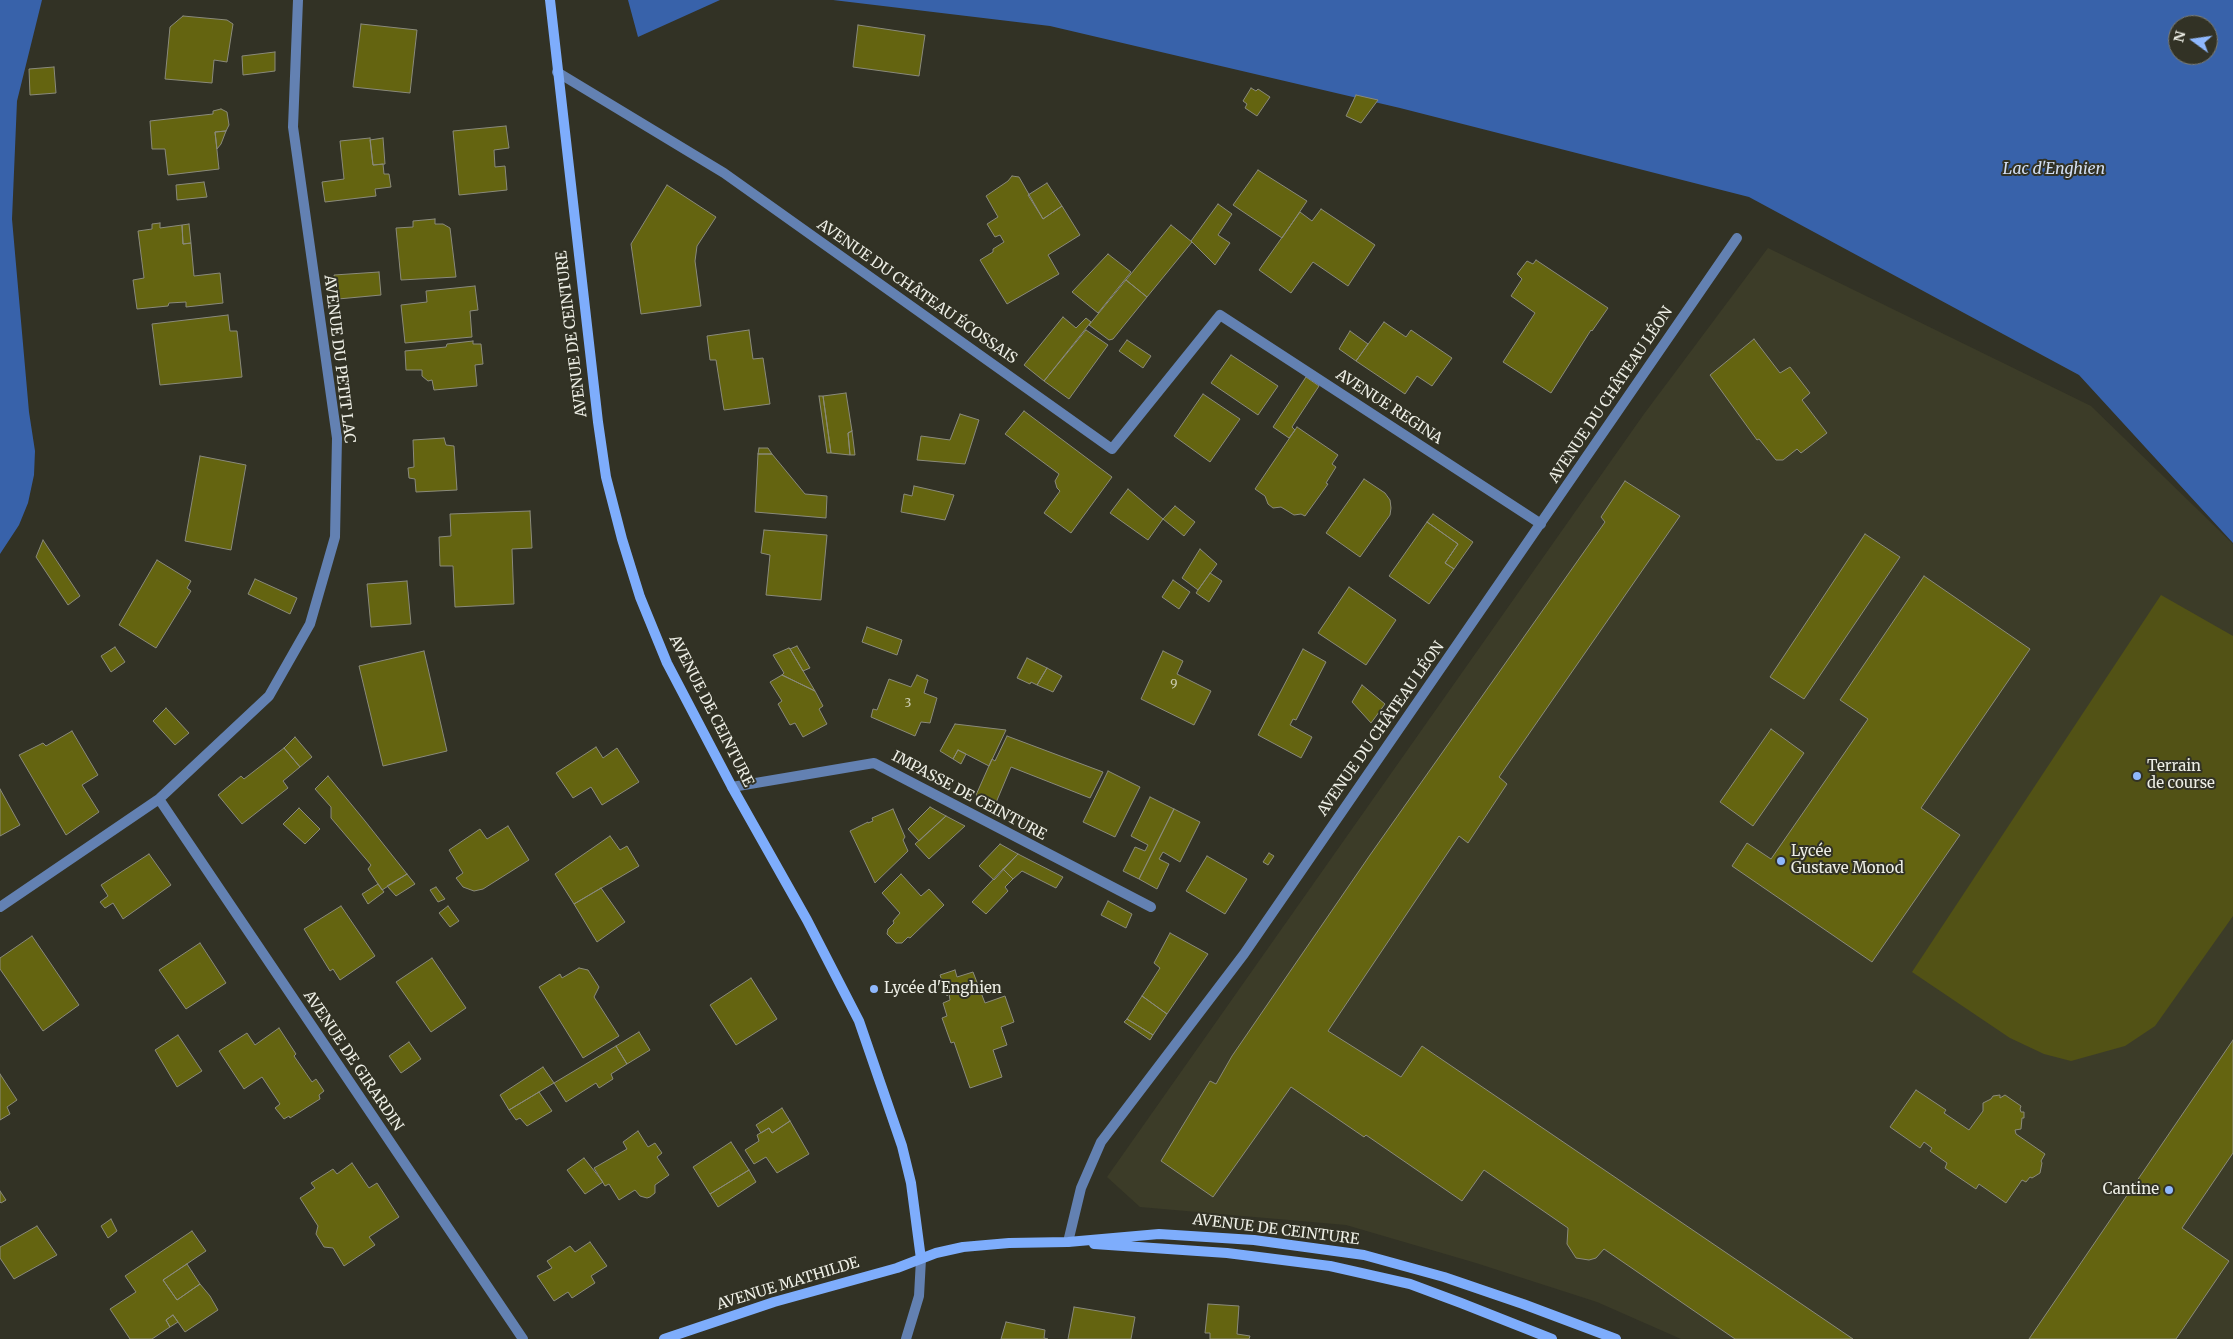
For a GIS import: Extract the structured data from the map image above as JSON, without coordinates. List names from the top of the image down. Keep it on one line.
{"streets":{"street":["AVENUE DU CHÂTEAU ÉCOSSAIS","AVENUE DE CEINTURE","AVENUE DU PETIT LAC","AVENUE DU CHÂTEAU LÉON","AVENUE REGINA","IMPASSE DE CEINTURE","AVENUE DE GIRARDIN","AVENUE MATHILDE"]},"crossings":[["AVENUE DU CHÂTEAU ÉCOSSAIS","AVENUE DE CEINTURE"],["AVENUE DU CHÂTEAU ÉCOSSAIS","AVENUE REGINA"],["AVENUE DE CEINTURE","AVENUE DU CHÂTEAU LÉON"],["AVENUE DE CEINTURE","IMPASSE DE CEINTURE"],["AVENUE DE CEINTURE","AVENUE MATHILDE"],["AVENUE DU PETIT LAC","AVENUE DE GIRARDIN"],["AVENUE DU CHÂTEAU LÉON","AVENUE REGINA"]],"water":["Lac d'Enghien"],"places":["Terrain de course","Lycée Gustave Monod","Lycée d'Enghien","Cantine"],"house_numbers":["9","3"],"north":"left"}
